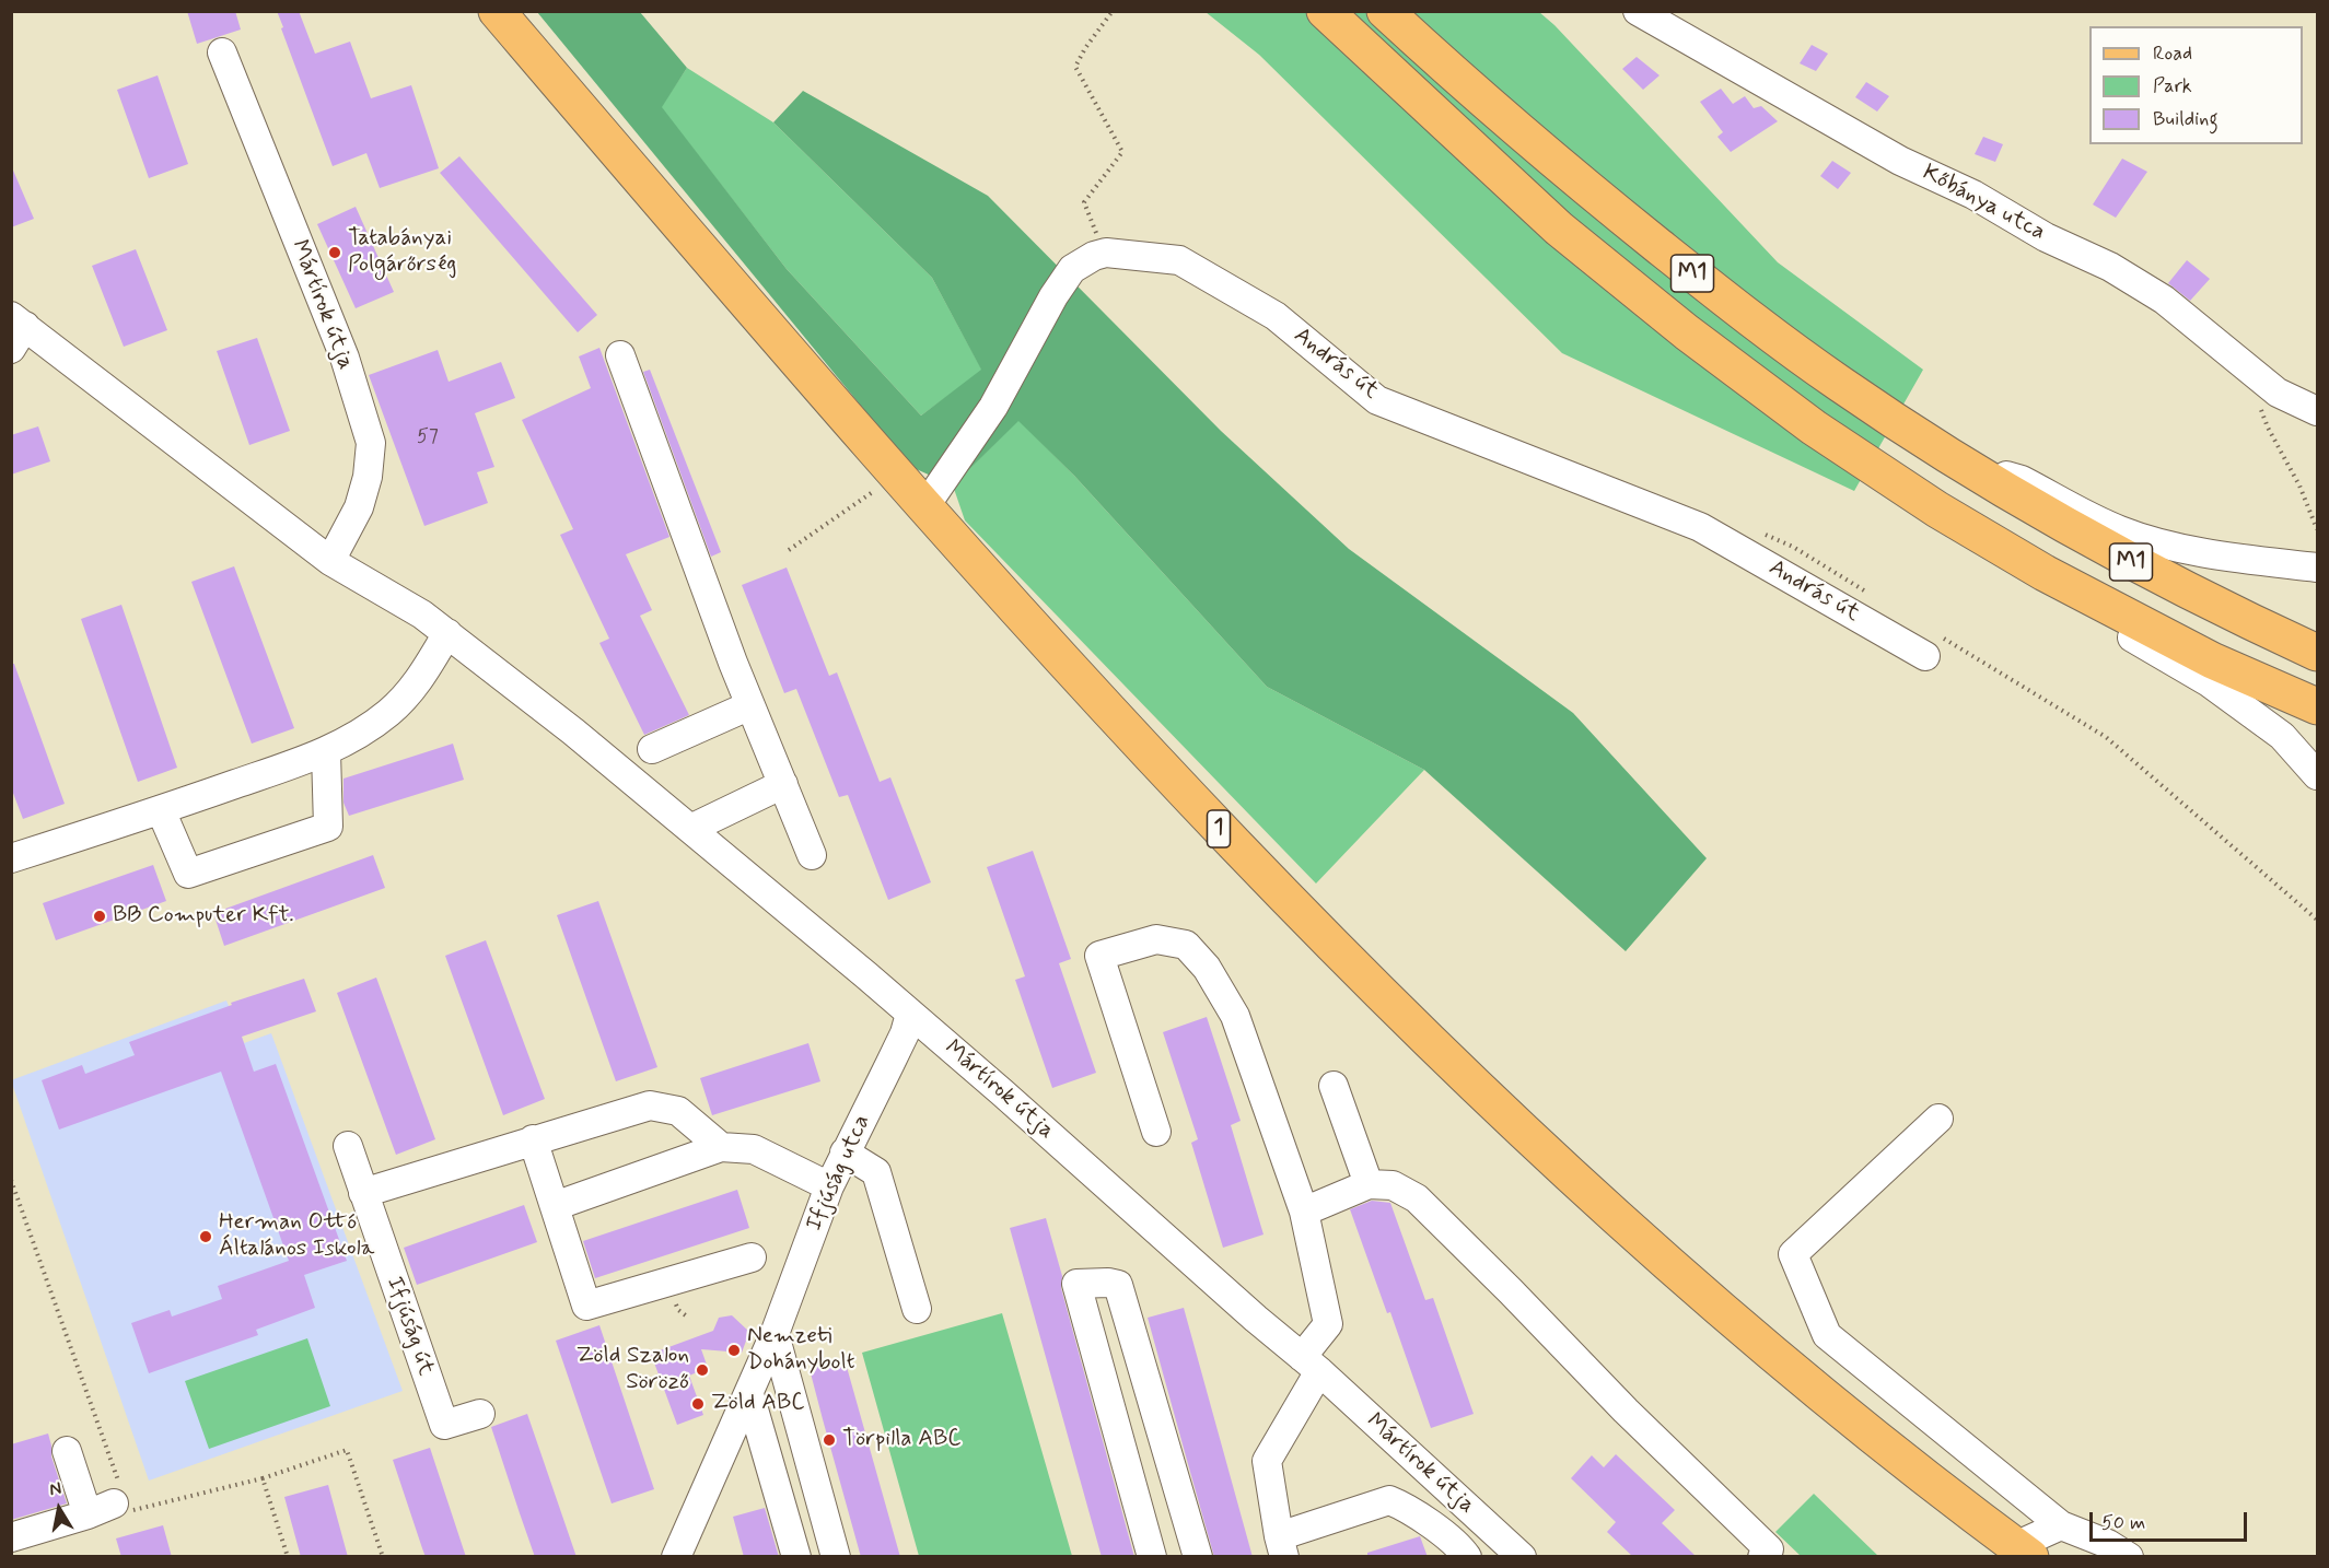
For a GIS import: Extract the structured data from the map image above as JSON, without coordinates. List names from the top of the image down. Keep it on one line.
{"streets":{"main road":["M1","1"],"street":["Kőbánya utca","Mártírok útja","András út","Ifjúság utca","Ifjúság út"]},"crossings":[["Mártírok útja","Ifjúság utca"]],"places":["Tatabányai Polgárőrség","BB Computer Kft.","Herman Ottó Általános Iskola","Nemzeti Dohánybolt","Zöld Szalon Söröző","Zöld ABC","Törpilla ABC"],"house_numbers":["57"],"legend":["Road","Park","Building"],"scale_bar":"50 m","north":"top"}
